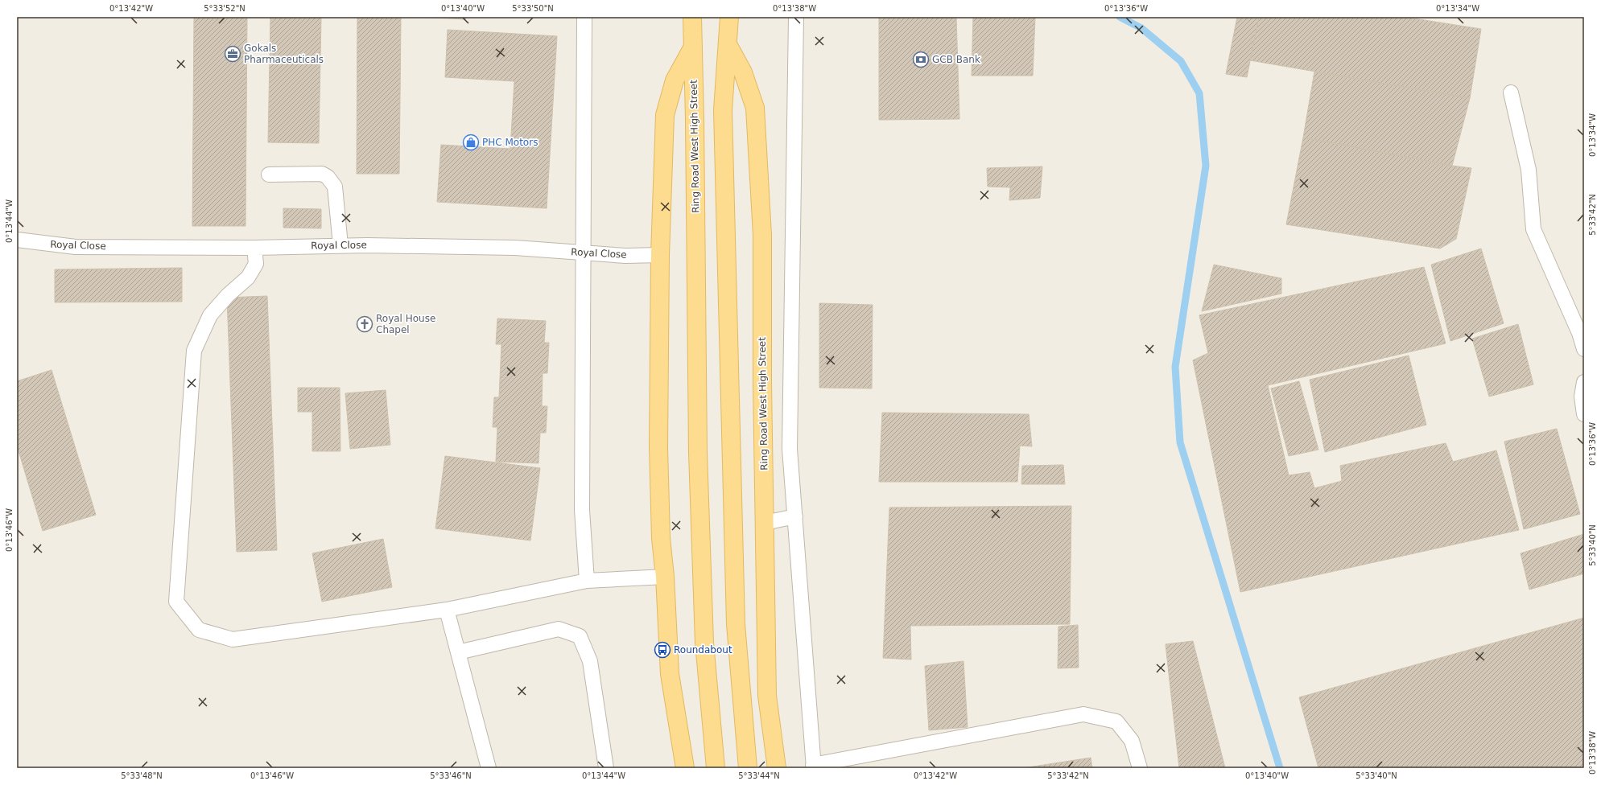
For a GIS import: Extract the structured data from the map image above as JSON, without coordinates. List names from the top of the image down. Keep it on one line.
{"streets":{"main road":["Ring Road West High Street"],"lane":["Royal Close"]},"crossings":[["Ring Road West High Street","Royal Close"]],"places":{"office":["Gokals Pharmaceuticals"],"bank":["GCB Bank"],"shop":["PHC Motors"],"church":["Royal House Chapel"],"bus stop":["Roundabout"]},"coordinates":["0°13'42\"W","5°33'52\"N","0°13'40\"W","5°33'50\"N","0°13'38\"W","0°13'36\"W","0°13'34\"W","5°33'42\"N","0°13'44\"W","0°13'46\"W","5°33'40\"N","5°33'48\"N","5°33'46\"N","5°33'44\"N"]}
